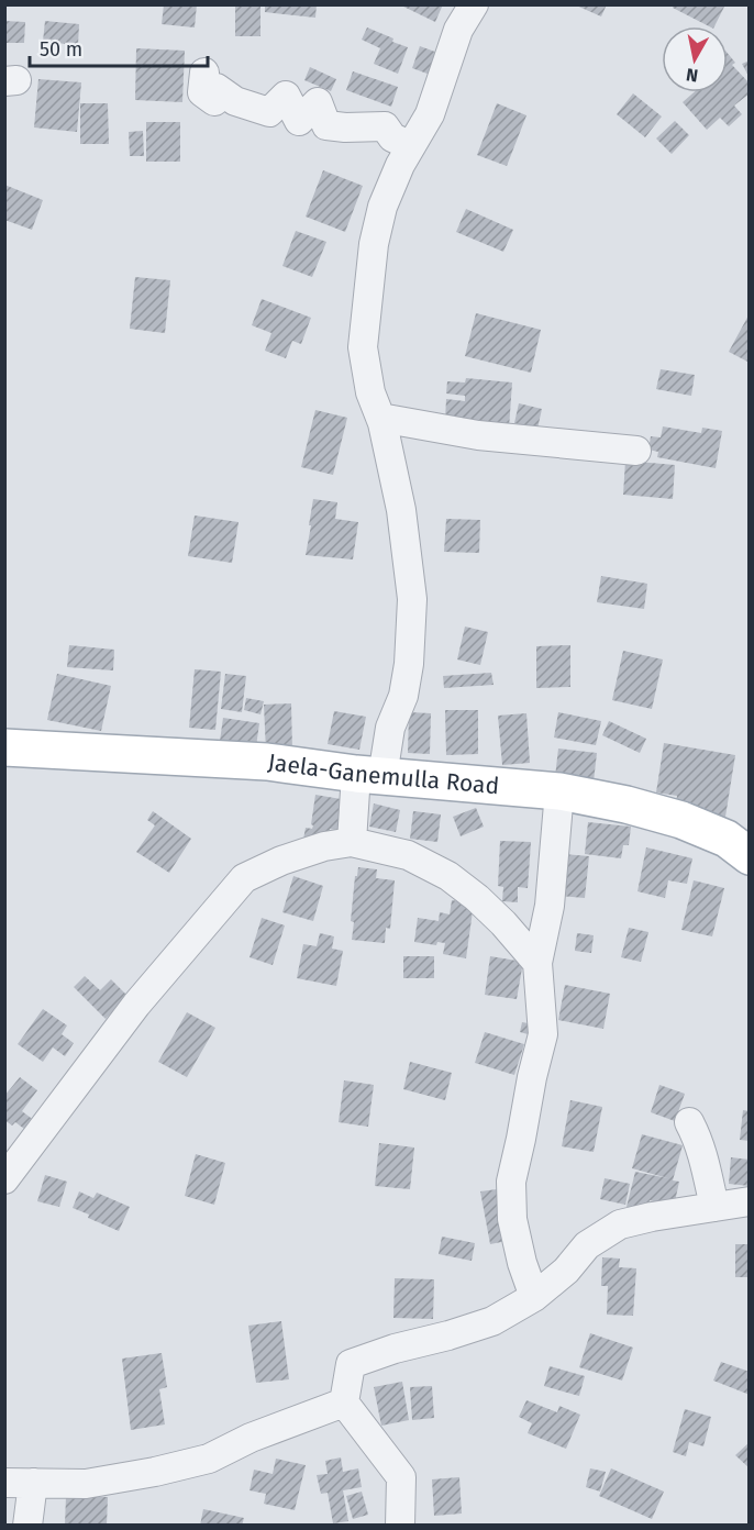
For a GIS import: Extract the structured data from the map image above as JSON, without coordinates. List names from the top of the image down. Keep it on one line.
{"streets":{"main road":["Jaela-Ganemulla Road"]},"scale_bar":"50 m","north":"bottom"}
